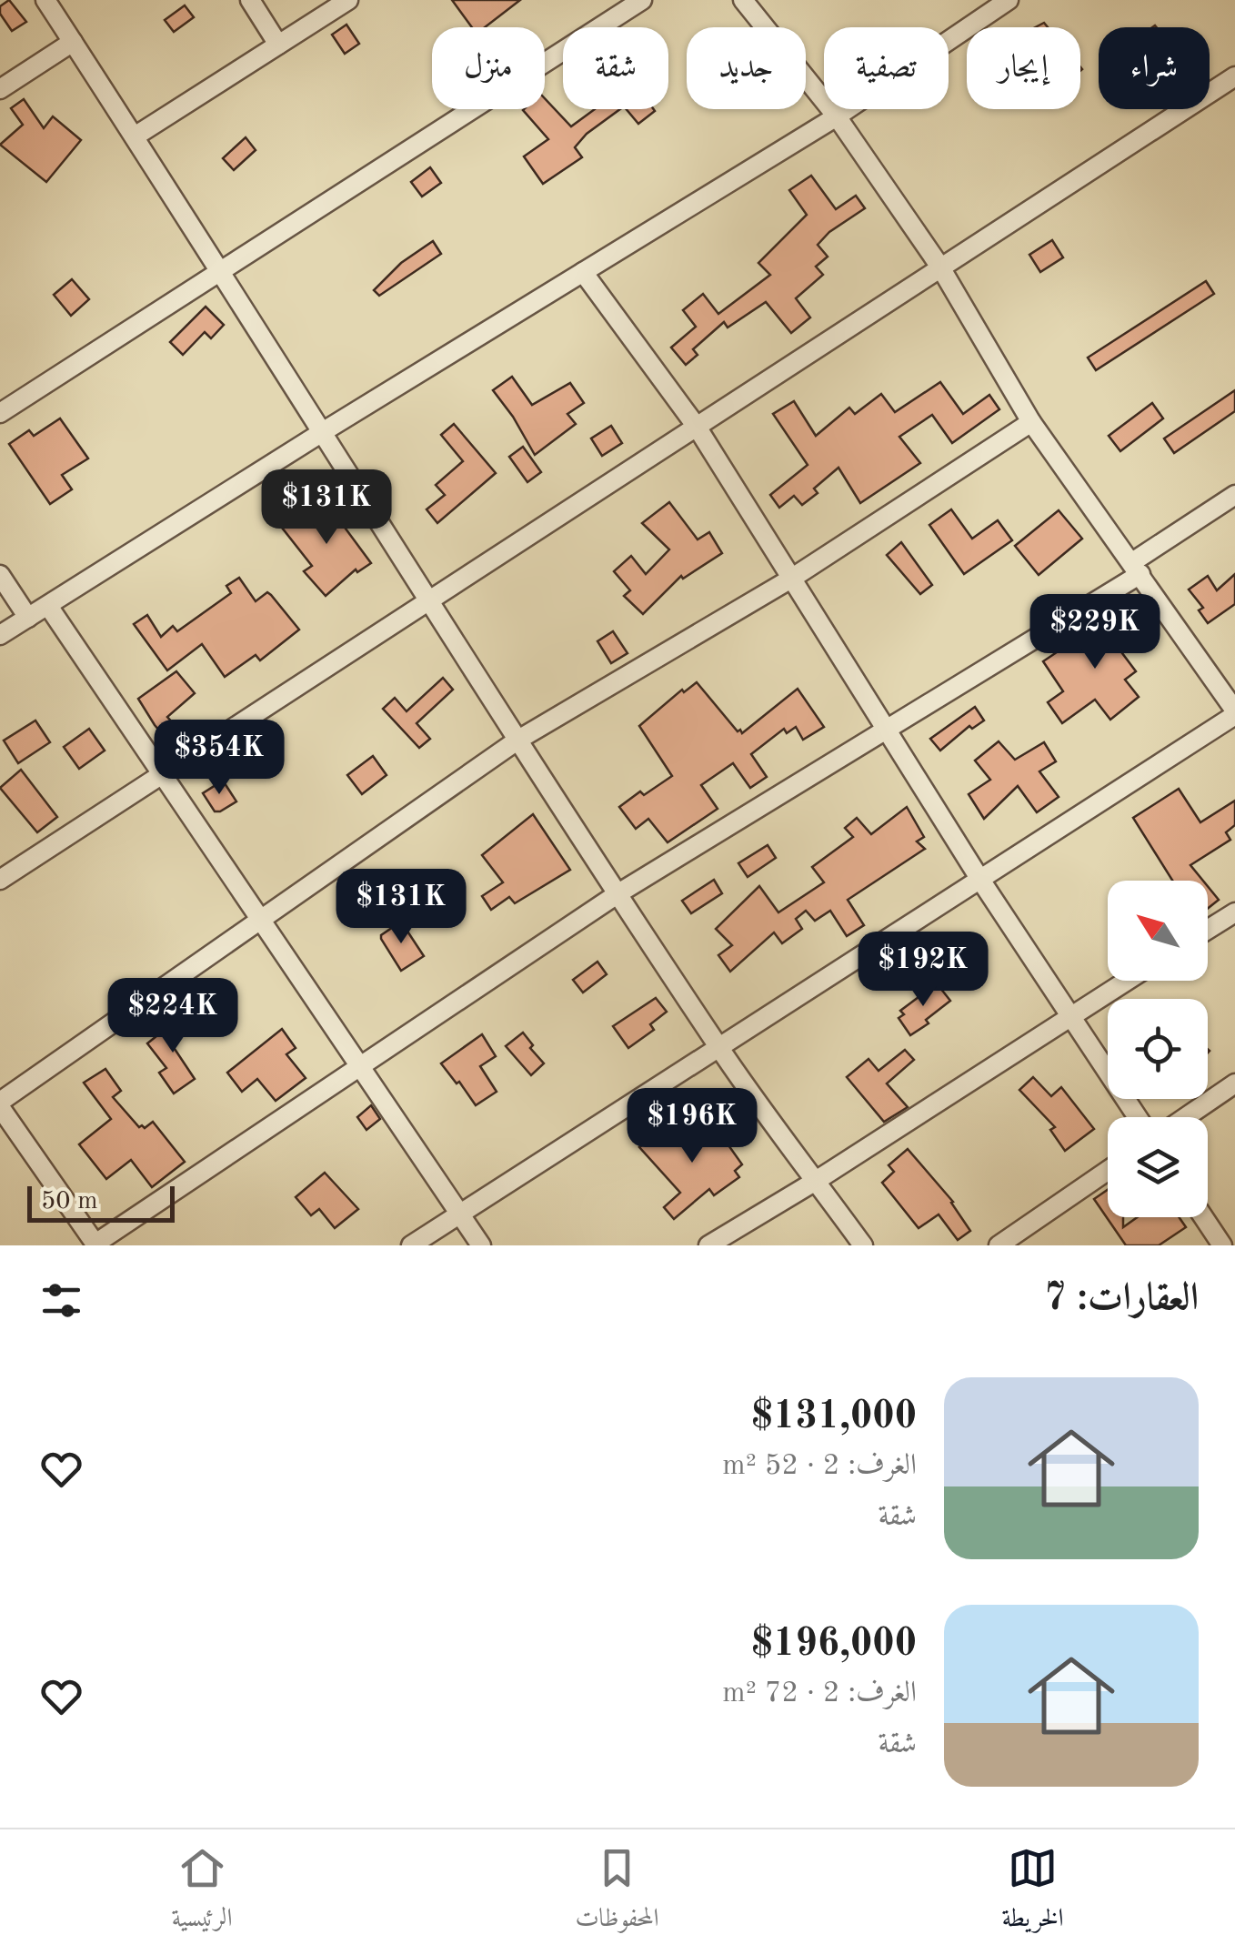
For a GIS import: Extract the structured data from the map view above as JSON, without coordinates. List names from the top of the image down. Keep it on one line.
{"scale_bar":"50 m","north":"top left","page":{"chip":["شراء","إيجار","تصفية","جديد","شقة","منزل"],"price":["$131K","$229K","$354K","$131K","$192K","$224K","$196K"],"scale":"50 m","heading":"العقارات: 7","list":[{"name":"$131,000","note":"الغرف: 2 · 52 m² · شقة"},{"name":"$196,000","note":"الغرف: 2 · 72 m² · شقة"}],"tabs":["الخريطة","المحفوظات","الرئيسية"]}}
